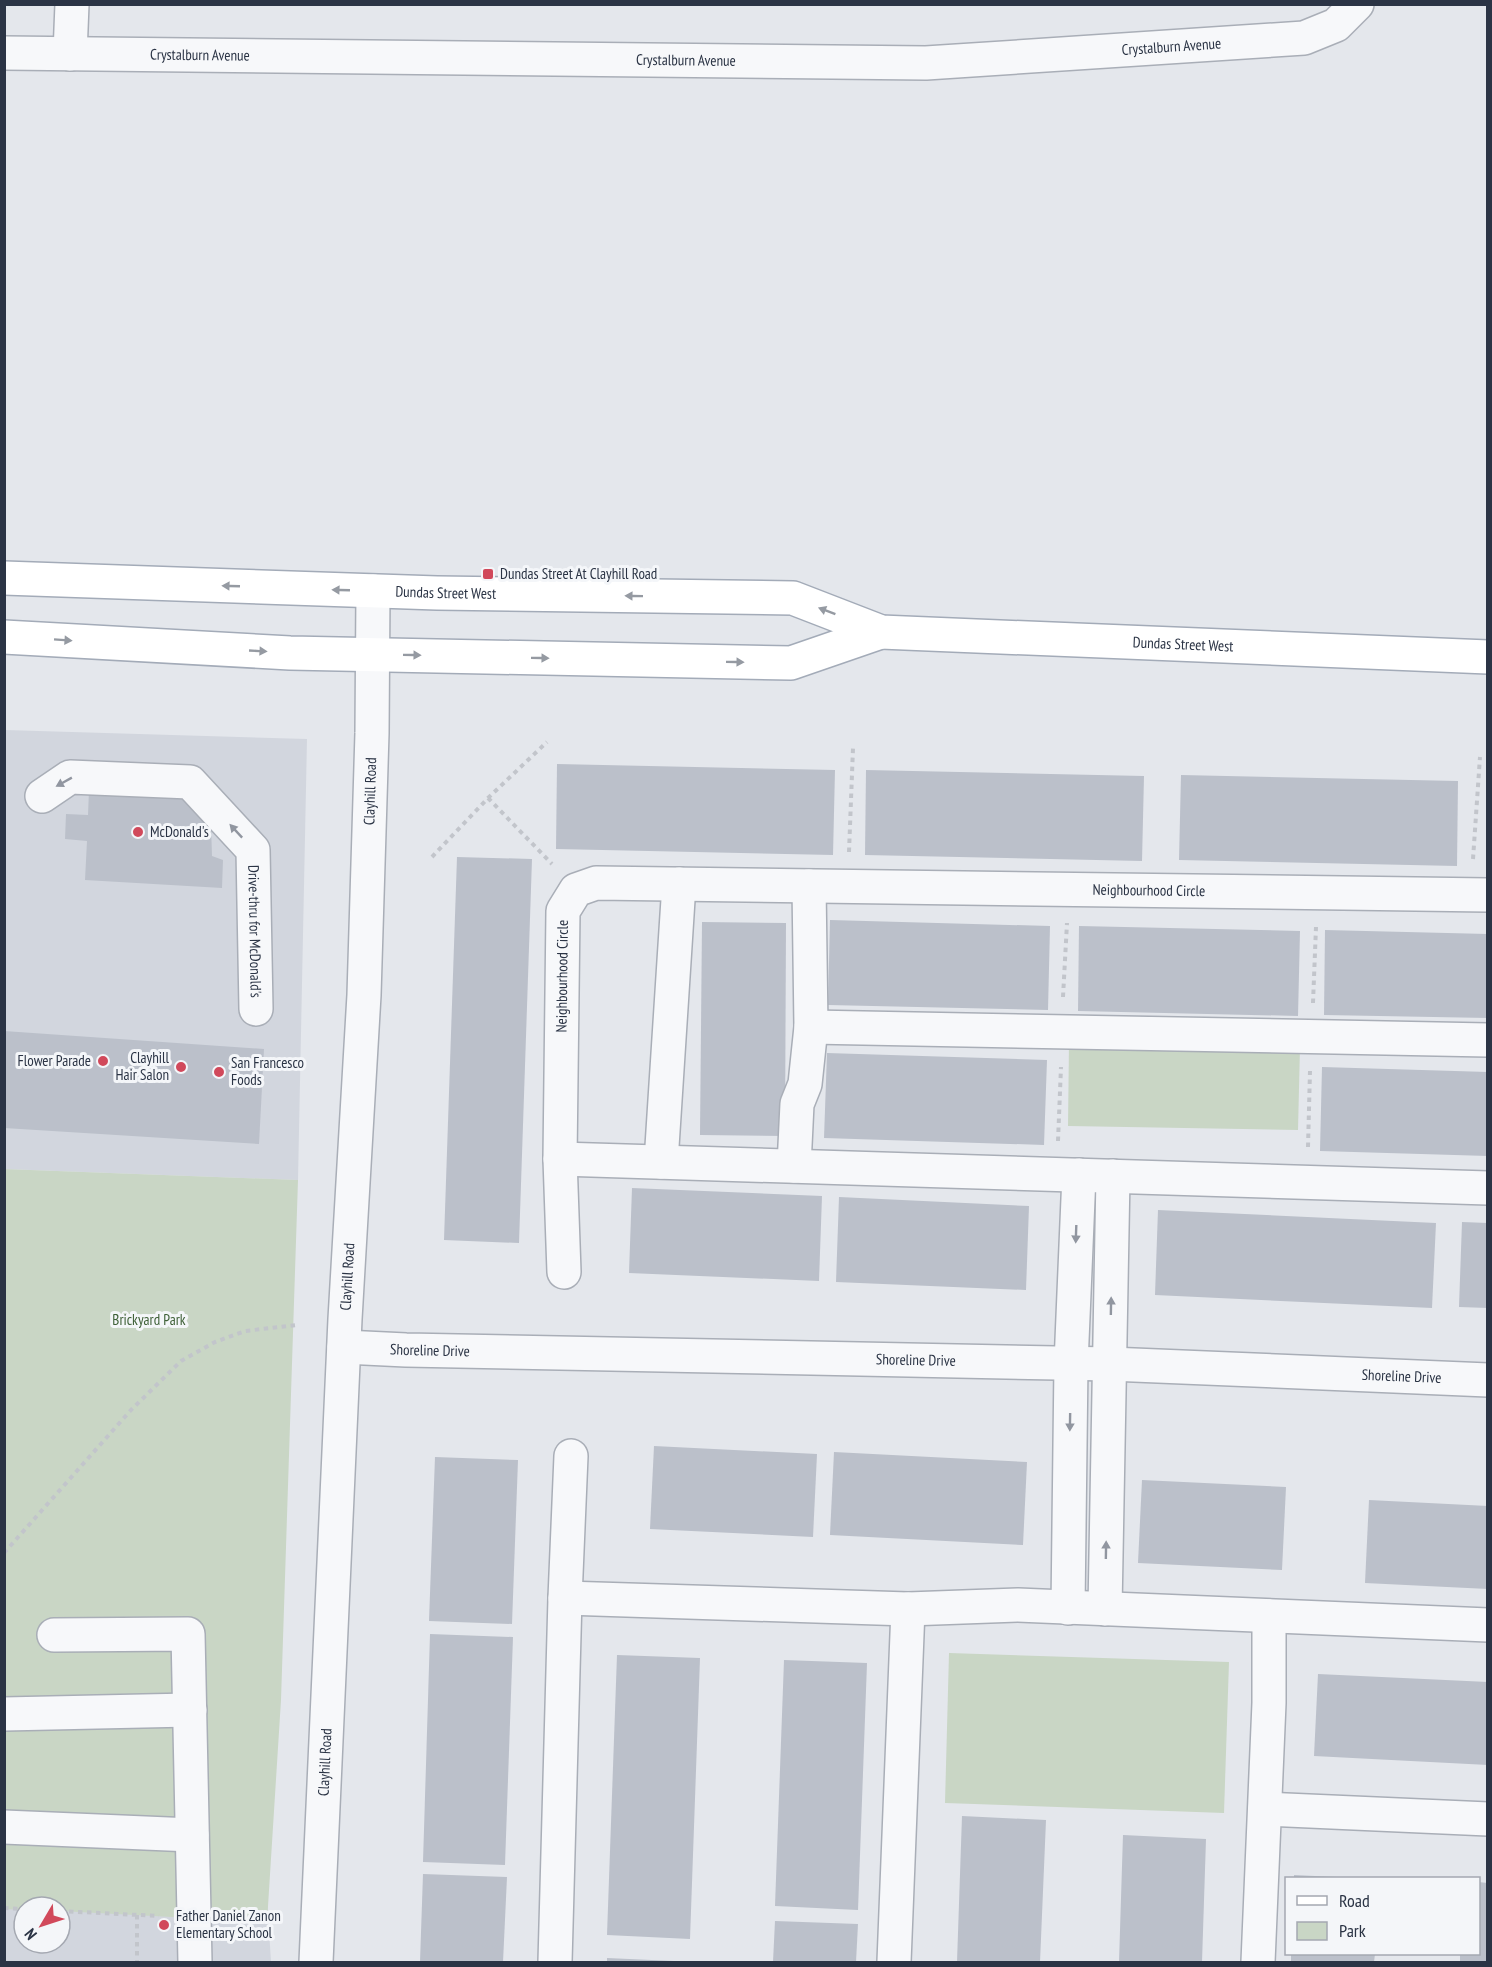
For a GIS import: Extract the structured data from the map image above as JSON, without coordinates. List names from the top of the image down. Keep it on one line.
{"streets":{"main road":["Dundas Street West"],"street":["Crystalburn Avenue","Clayhill Road","Neighbourhood Circle","Drive-thru for McDonald's","Shoreline Drive"]},"crossings":[["Dundas Street West","Clayhill Road"],["Clayhill Road","Shoreline Drive"]],"parks":["Brickyard Park"],"places":{"transit":["Dundas Street At Clayhill Road"],"other":["McDonald's","Flower Parade","Clayhill Hair Salon","San Francesco Foods","Father Daniel Zanon Elementary School"]},"legend":["Road","Park"],"north":"bottom left"}
